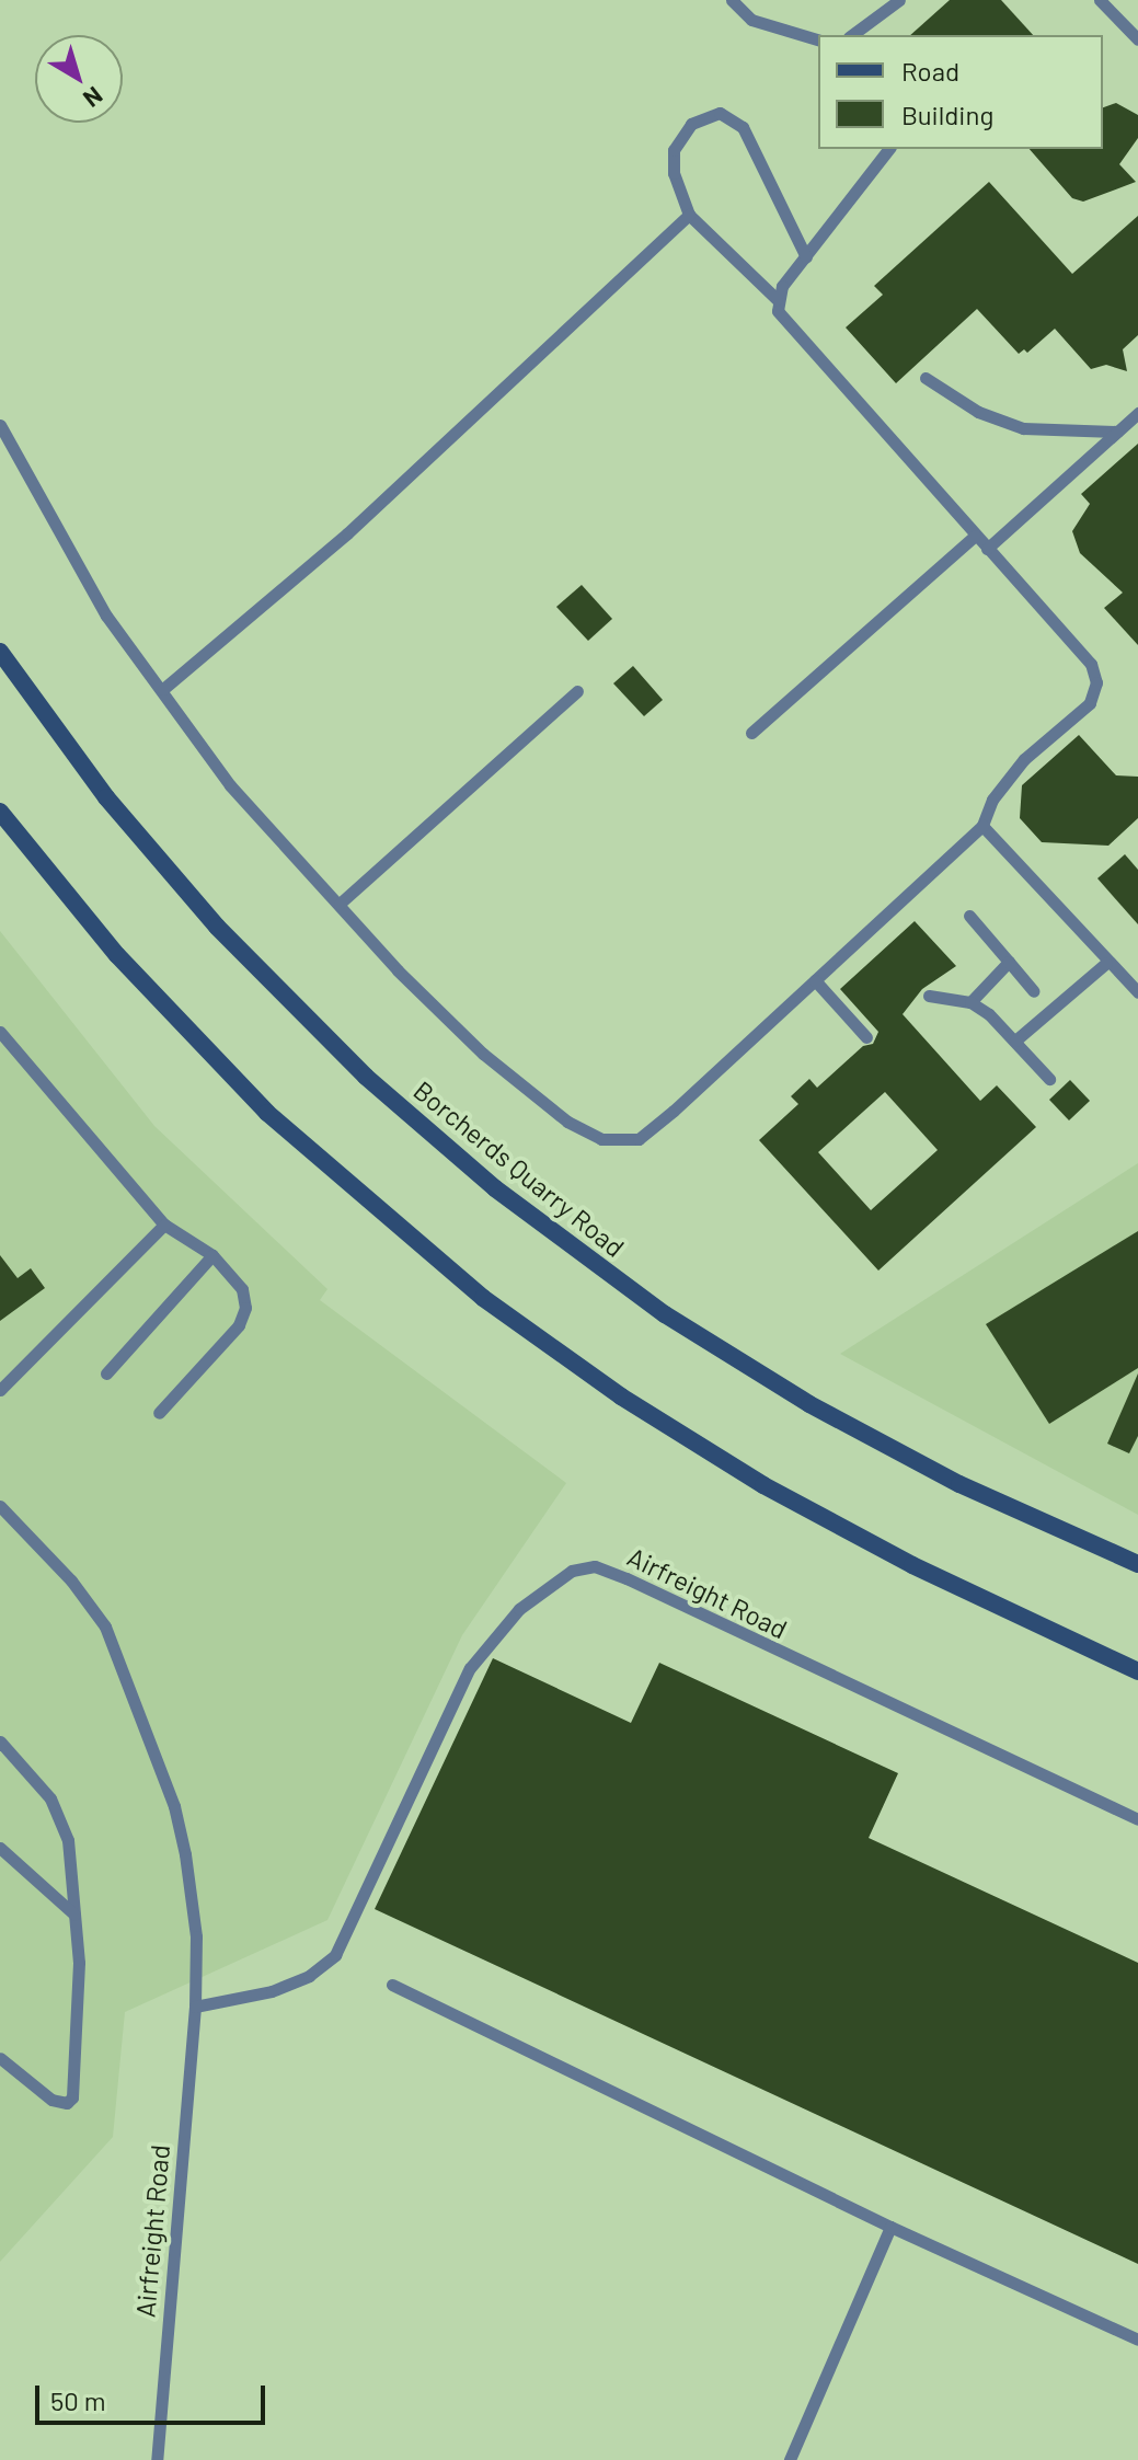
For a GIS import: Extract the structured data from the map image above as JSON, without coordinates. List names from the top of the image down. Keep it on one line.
{"streets":{"main road":["Borcherds Quarry Road"],"lane":["Airfreight Road"]},"legend":["Road","Building"],"scale_bar":"50 m","north":"bottom right"}
